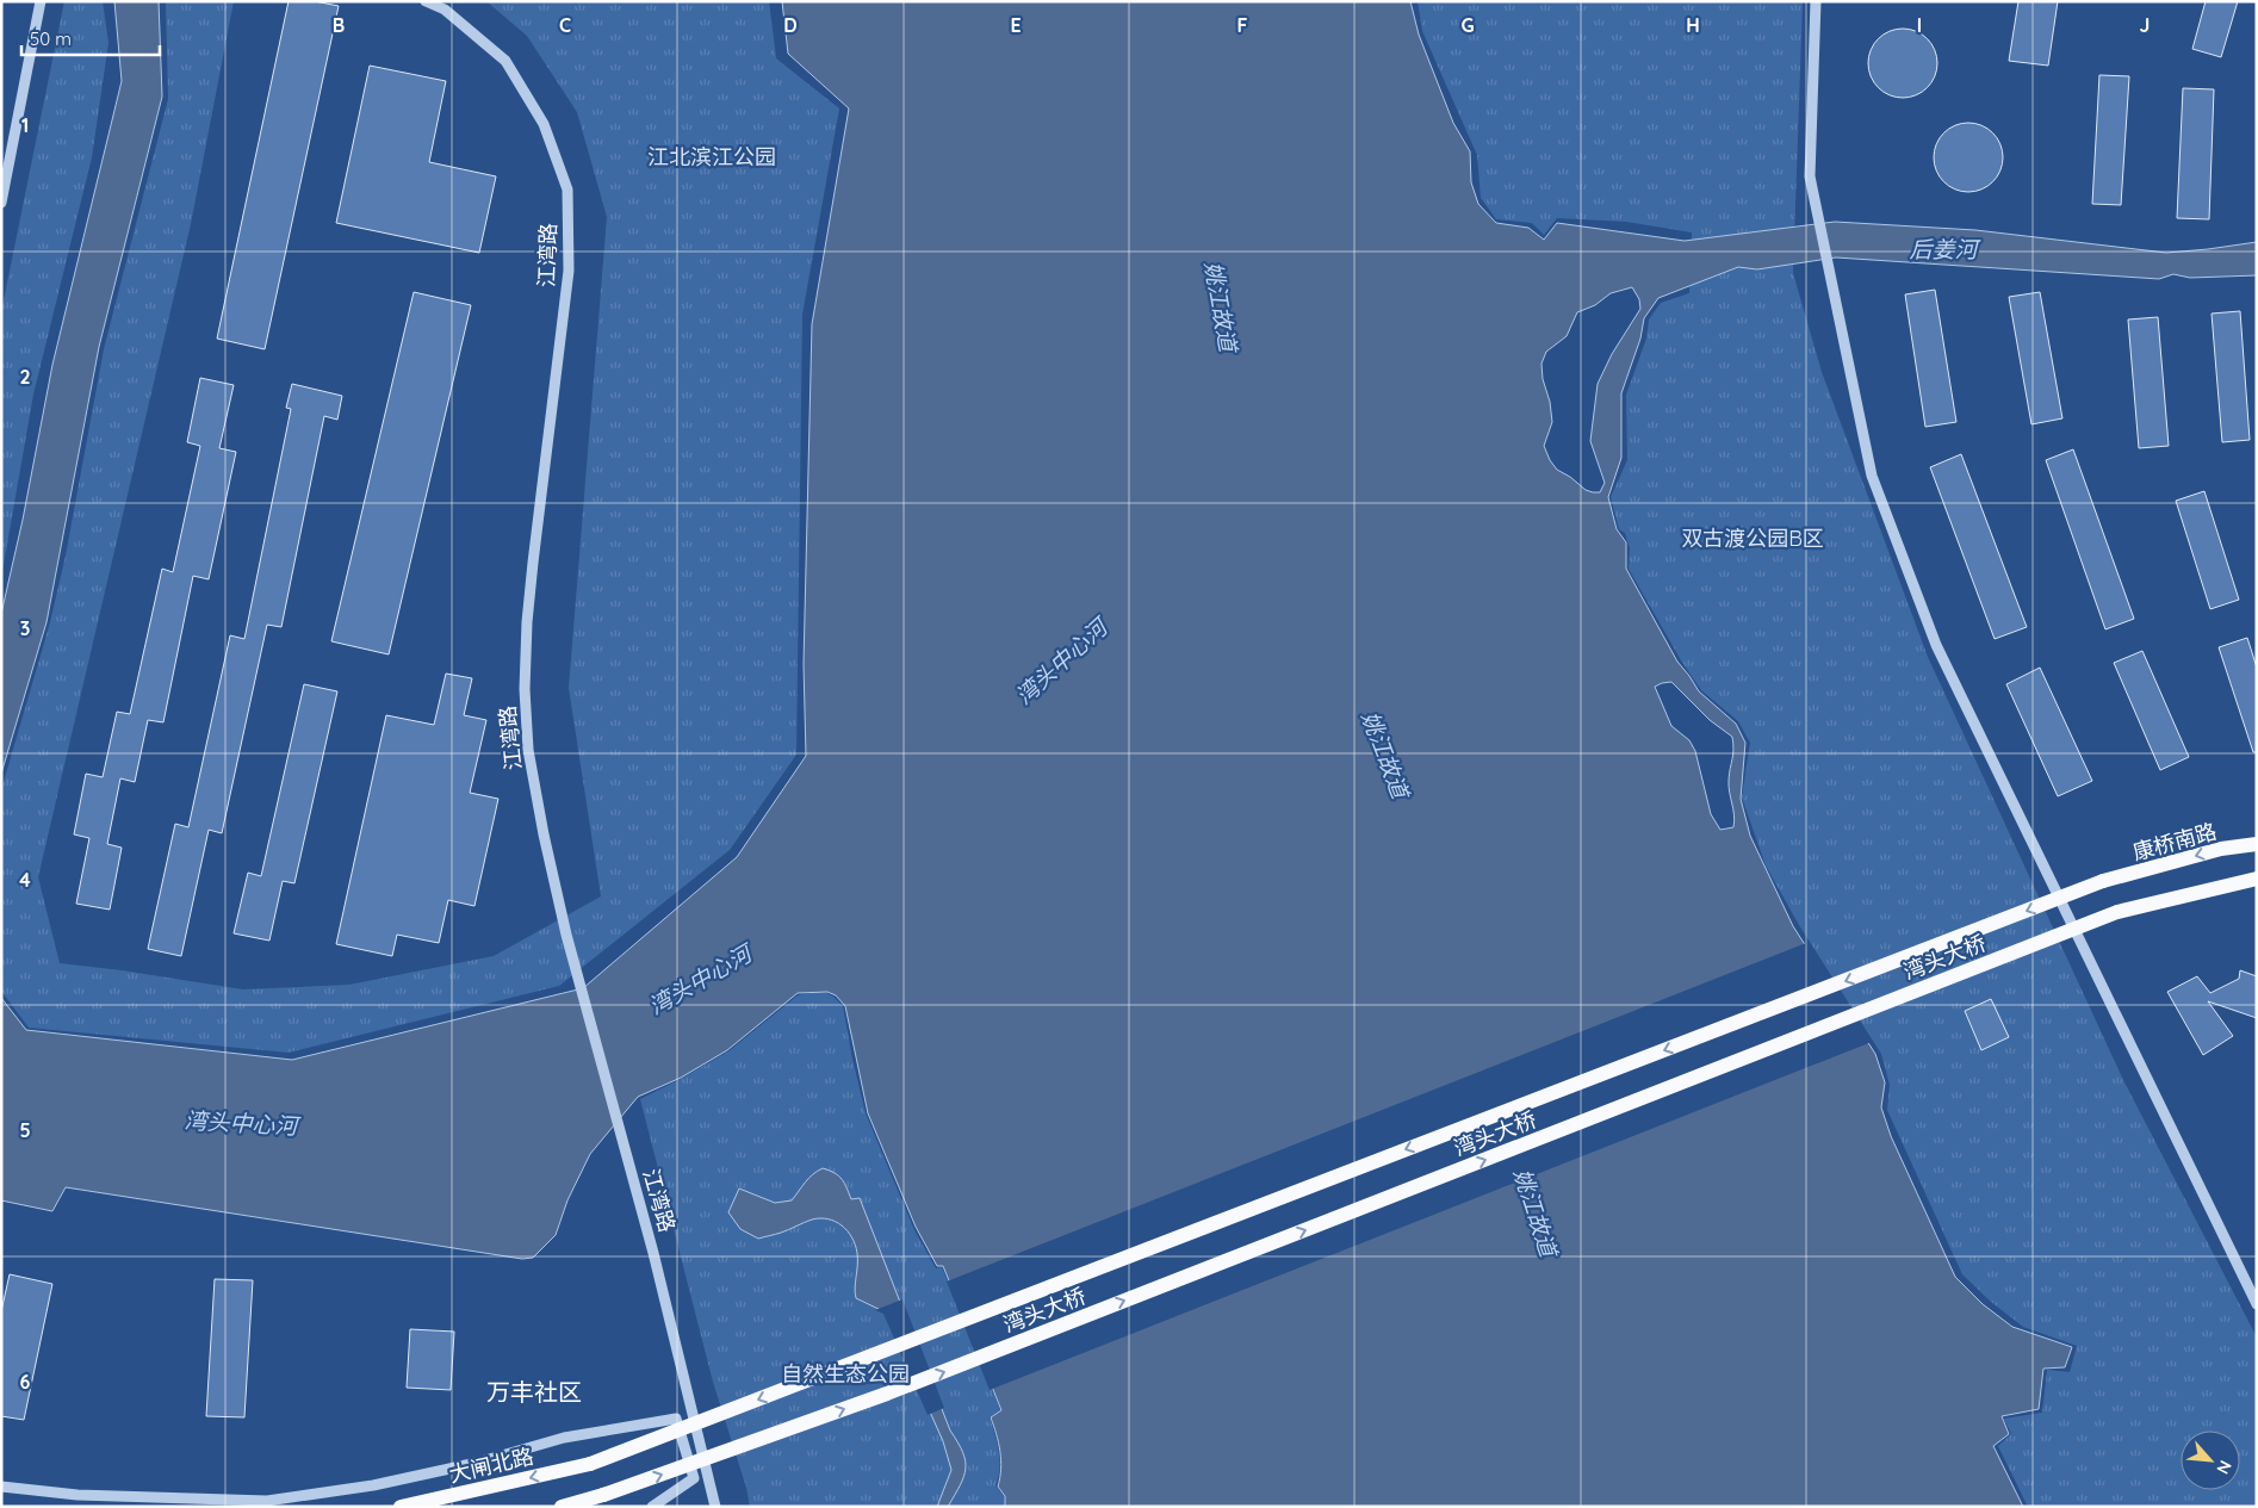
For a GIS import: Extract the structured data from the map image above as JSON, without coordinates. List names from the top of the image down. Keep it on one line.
{"streets":{"main road":["康桥南路","湾头大桥","大闸北路"],"street":["江湾路"]},"crossings":[["康桥南路","湾头大桥"],["湾头大桥","大闸北路"]],"one_way":["康桥南路","大闸北路"],"districts":["万丰社区"],"water":["后姜河","姚江故道","湾头中心河"],"parks":["江北滨江公园","双古渡公园B区","自然生态公园"],"scale_bar":"50 m","north":"bottom right","grid":{"columns":["B","C","D","E","F","G","H","I","J"],"rows":["1","2","3","4","5","6"]}}
